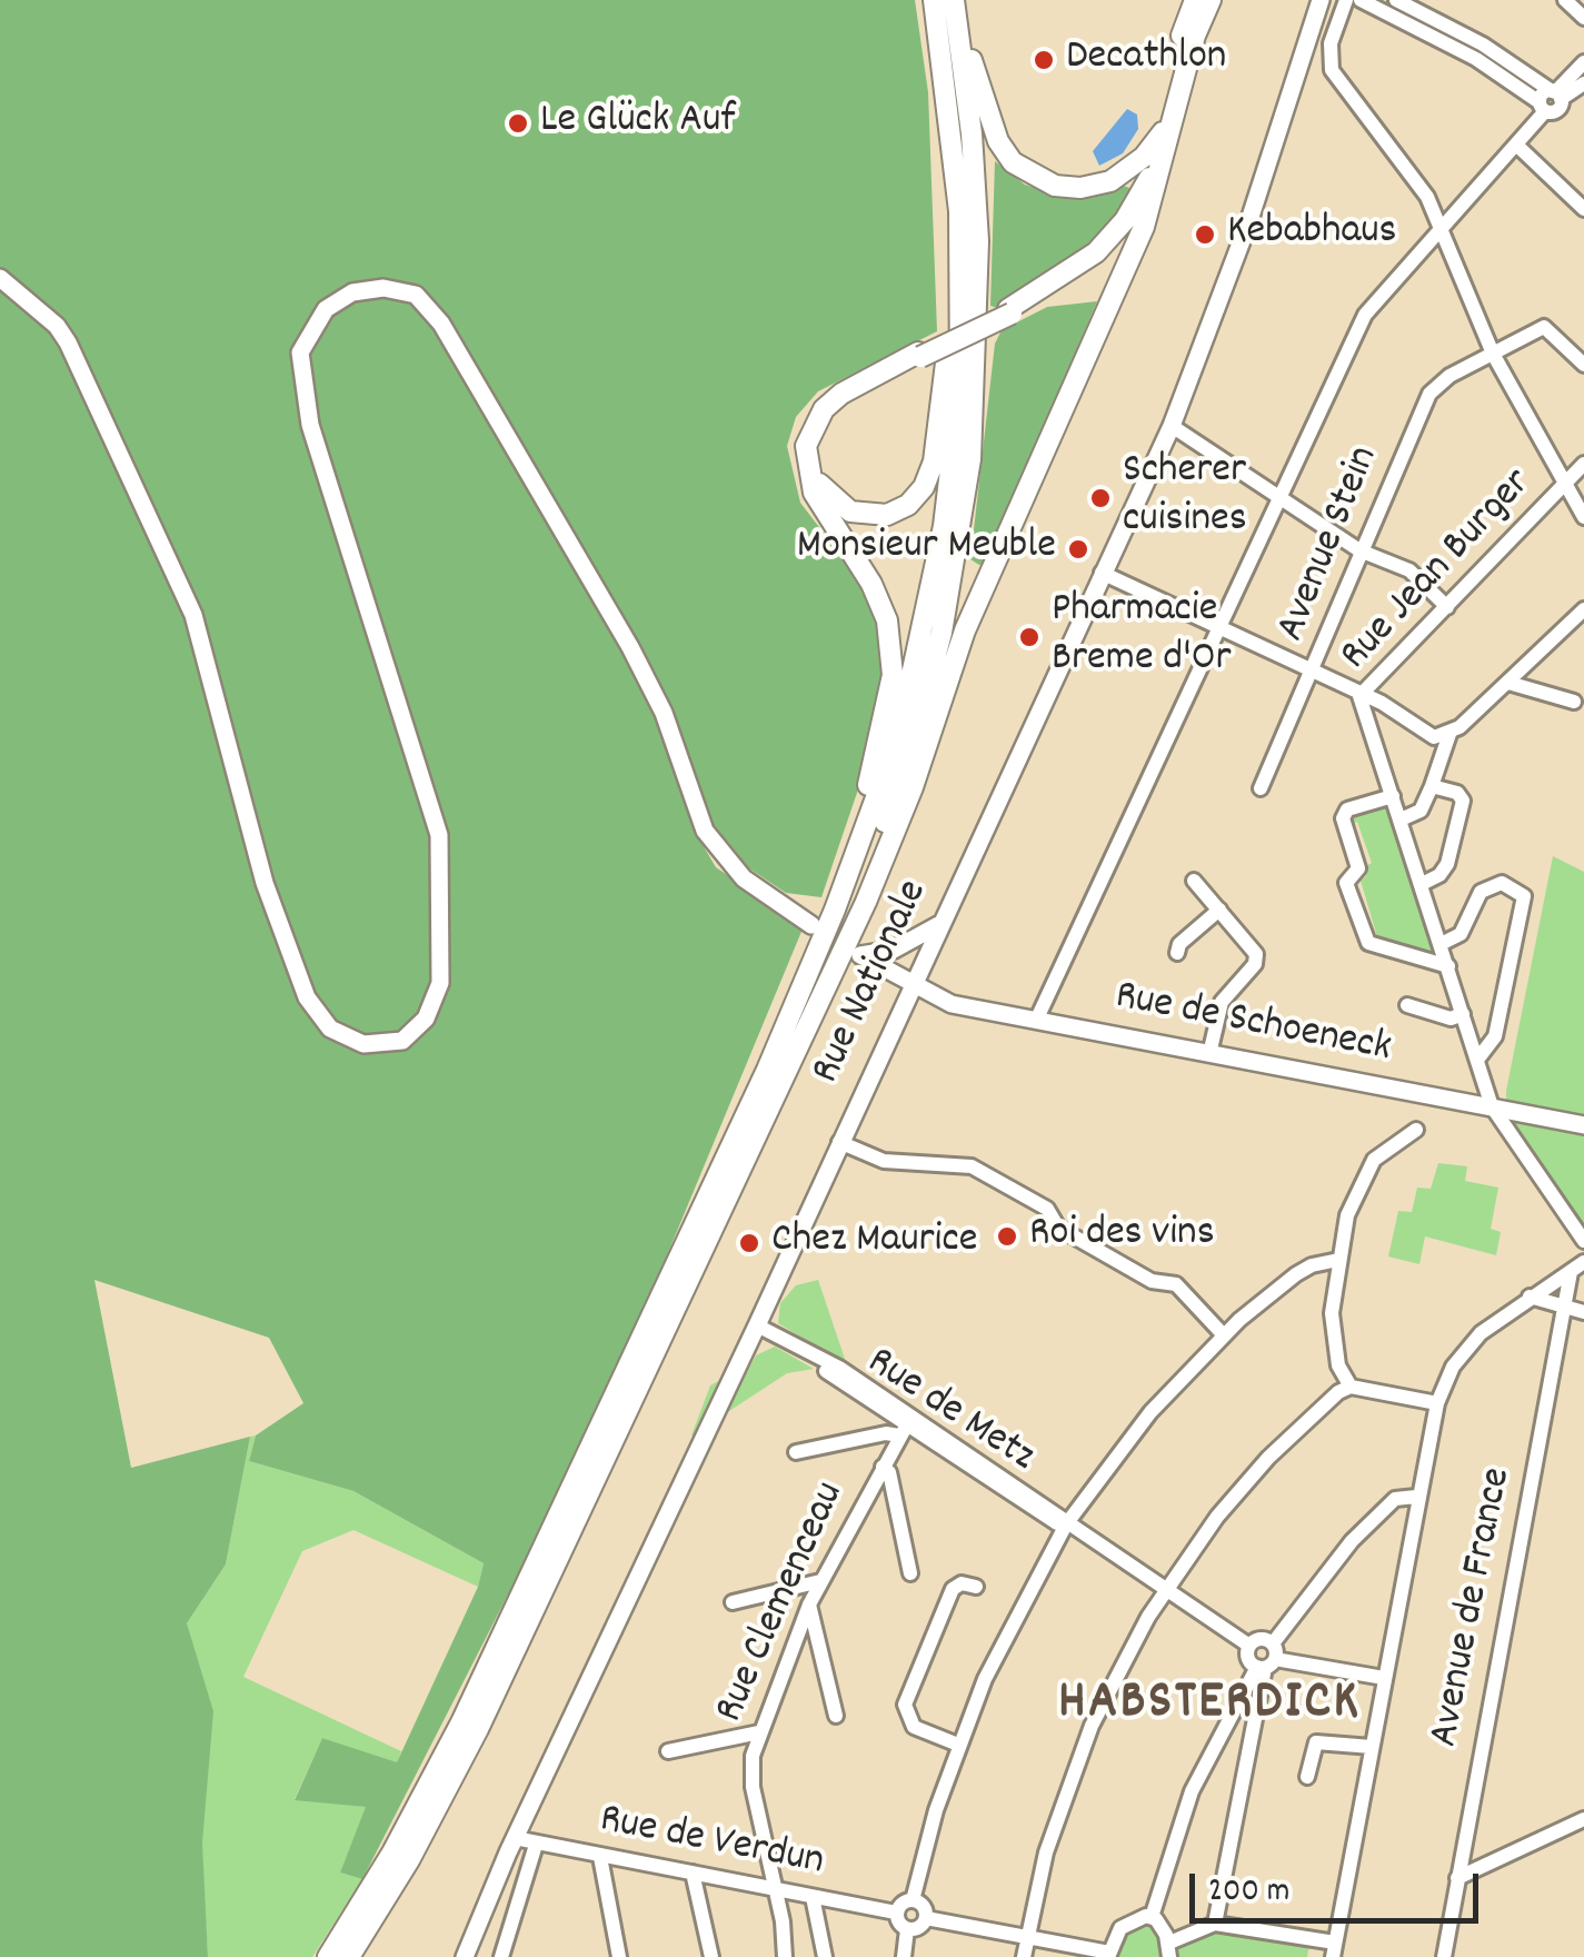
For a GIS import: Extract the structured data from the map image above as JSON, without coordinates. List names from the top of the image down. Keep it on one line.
{"streets":{"main road":["Rue Nationale","Rue de Schoeneck"],"street":["Avenue Stein","Rue Jean Burger","Rue de Metz","Rue Clemenceau","Avenue de France","Rue de Verdun"]},"crossings":[["Rue Jean Burger","Rue de Schoeneck"],["Rue Nationale","Rue de Schoeneck"],["Rue Nationale","Rue de Metz"],["Rue Nationale","Rue de Verdun"],["Rue de Metz","Rue Clemenceau"],["Rue Clemenceau","Rue de Verdun"]],"districts":["HABSTERDICK"],"places":["Decathlon","Le Glück Auf","Kebabhaus","Scherer cuisines","Monsieur Meuble","Pharmacie Breme d'Or","Roi des vins","Chez Maurice"],"scale_bar":"200 m"}
